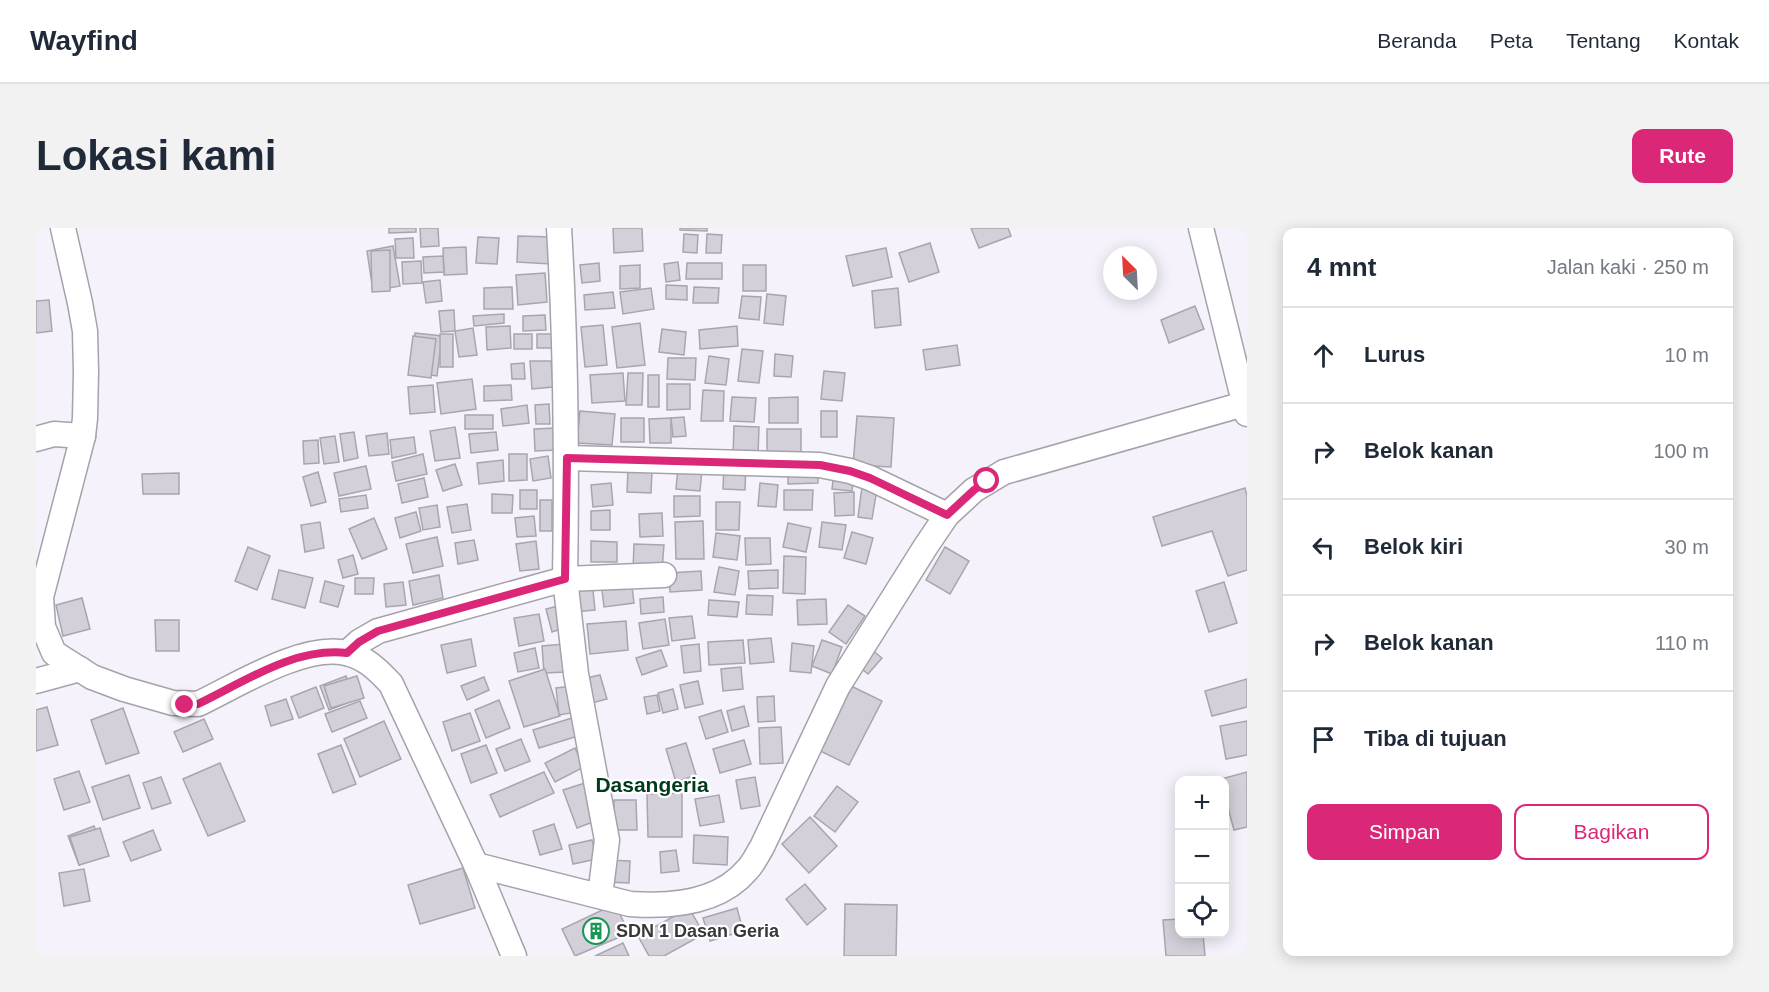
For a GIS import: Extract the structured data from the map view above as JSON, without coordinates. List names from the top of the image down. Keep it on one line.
{"districts":["Dasangeria"],"places":{"building":["SDN 1 Dasan Geria"]},"north":"top left","page":{"header":"Wayfind","nav":["Beranda","Peta","Tentang","Kontak"],"buttons":["Rute",["Simpan","Bagikan"]],"title":"Lokasi kami","heading":["4 mnt","Jalan kaki · 250 m"],"list":[["Lurus","10 m"],["Belok kanan","100 m"],["Belok kiri","30 m"],["Belok kanan","110 m"],"Tiba di tujuan"],"map_buttons":["+","−"]}}
